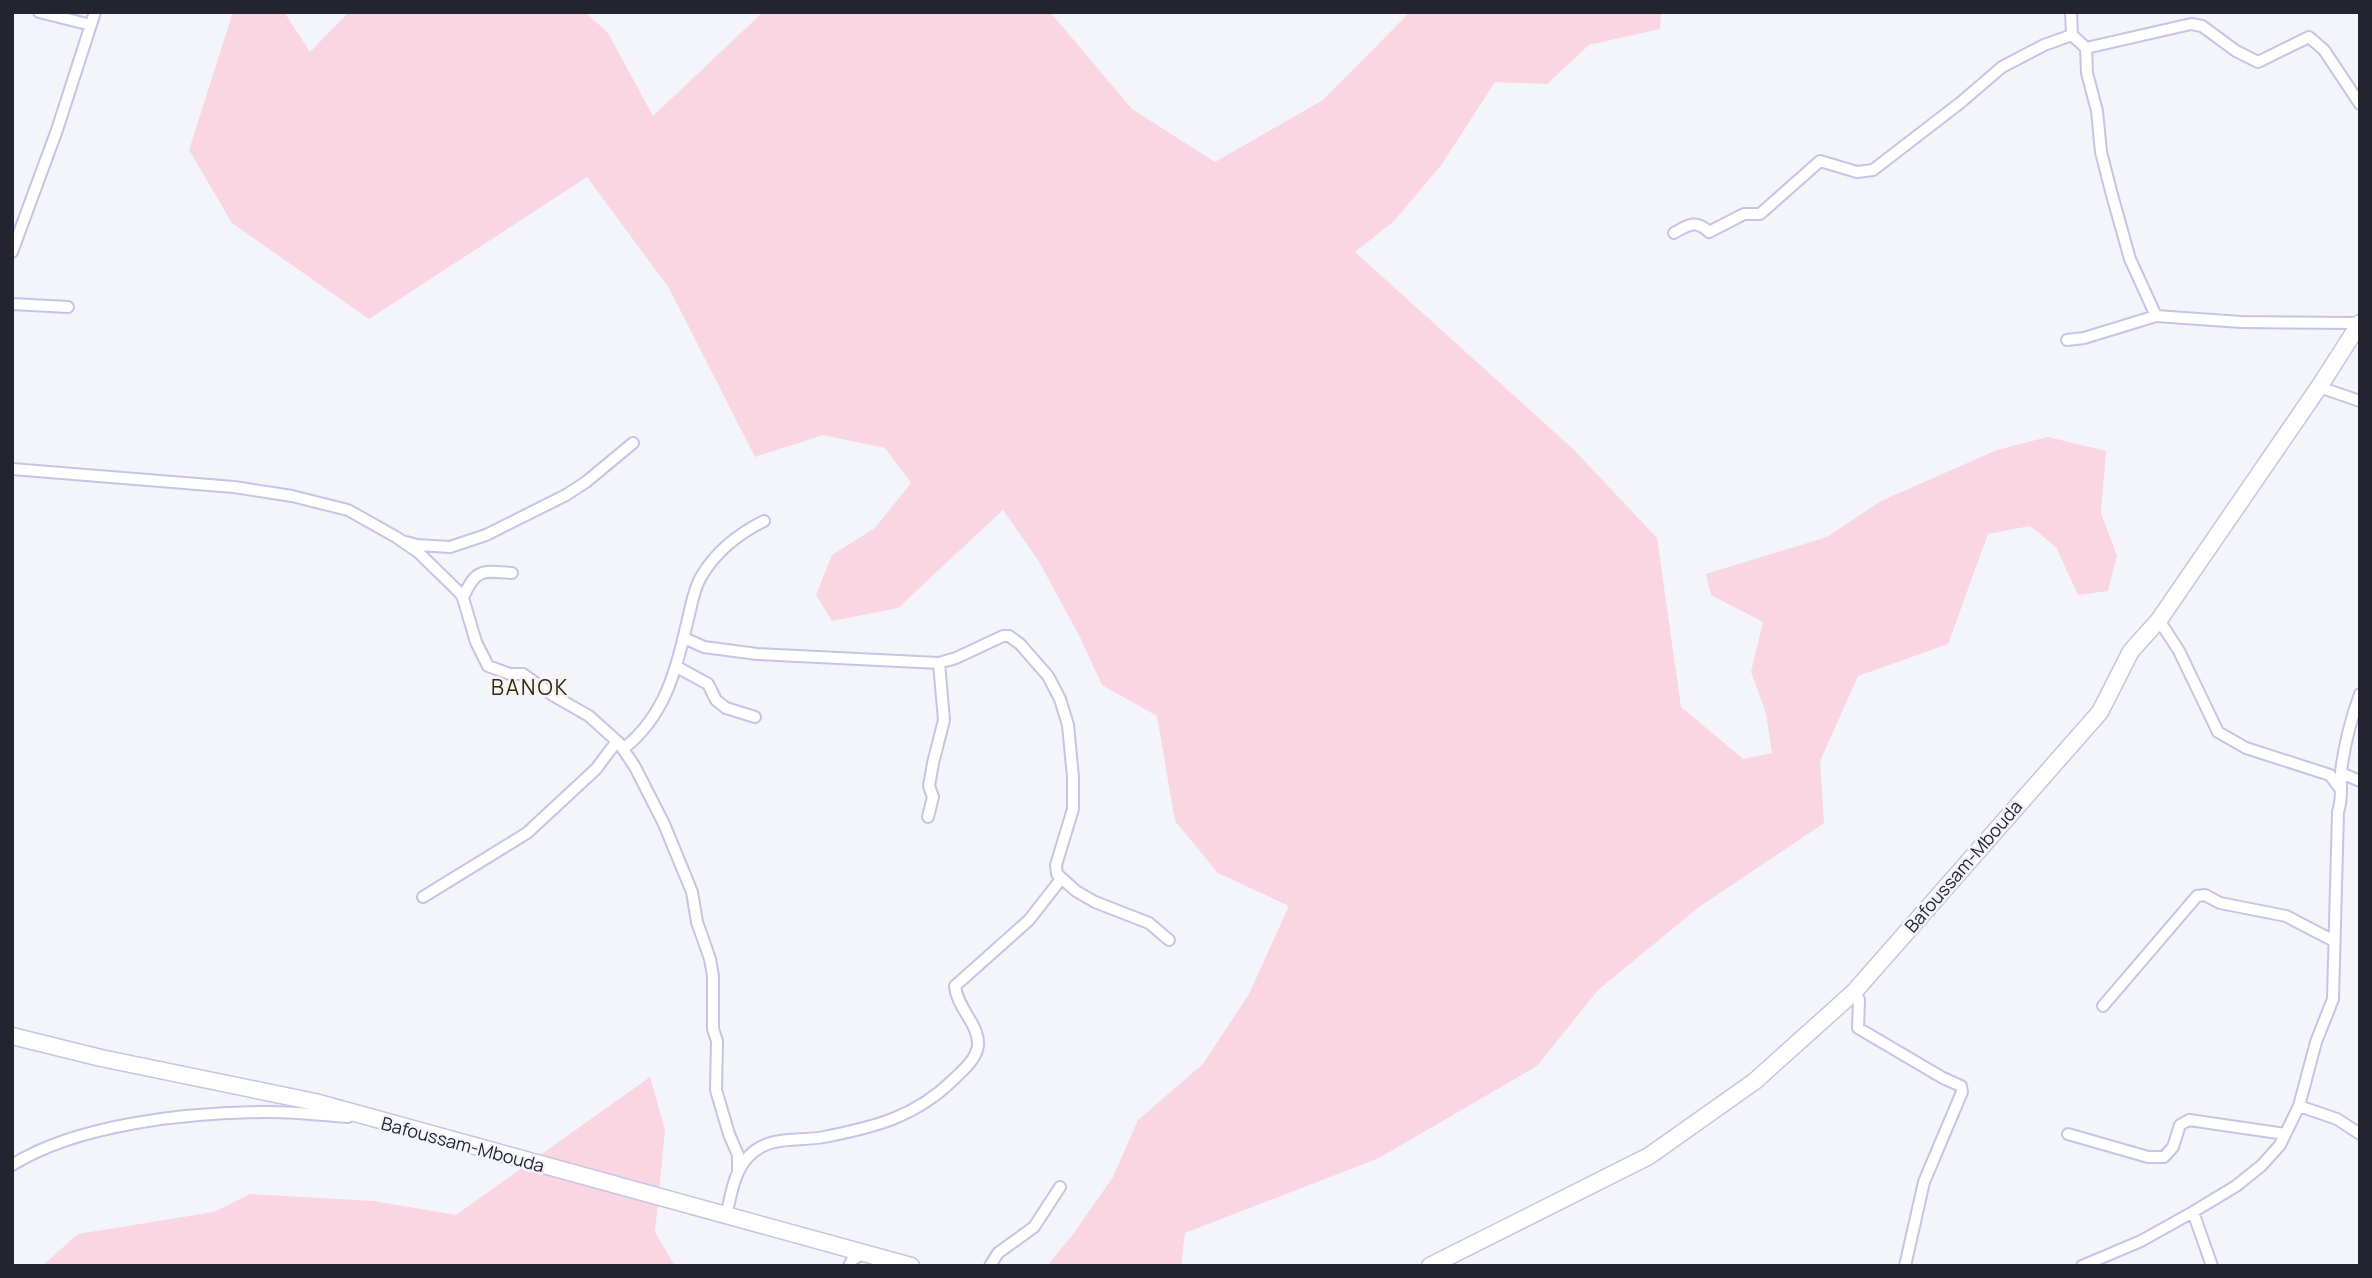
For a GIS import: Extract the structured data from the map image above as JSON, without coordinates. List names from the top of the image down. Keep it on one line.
{"streets":{"highway":["Bafoussam-Mbouda"]},"districts":["BANOK"]}
